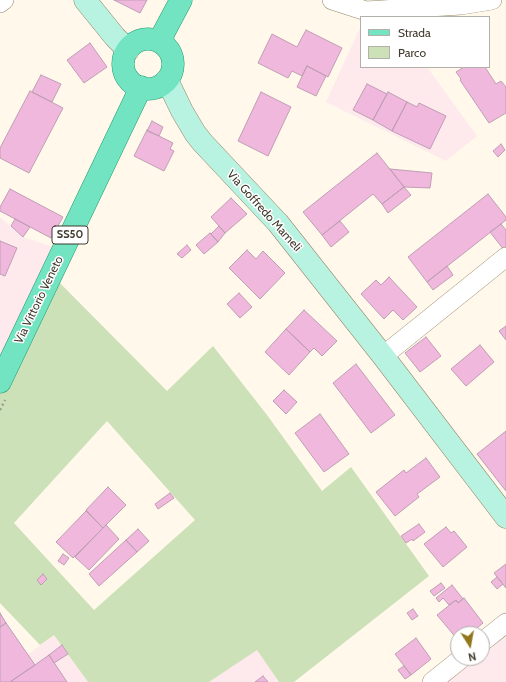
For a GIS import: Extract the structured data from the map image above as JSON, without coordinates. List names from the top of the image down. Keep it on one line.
{"streets":{"main road":["SS50","Via Vittorio Veneto"],"street":["Via Goffredo Mameli"]},"crossings":[["Via Goffredo Mameli","Via Vittorio Veneto"]],"legend":["Strada","Parco"],"north":"bottom"}
